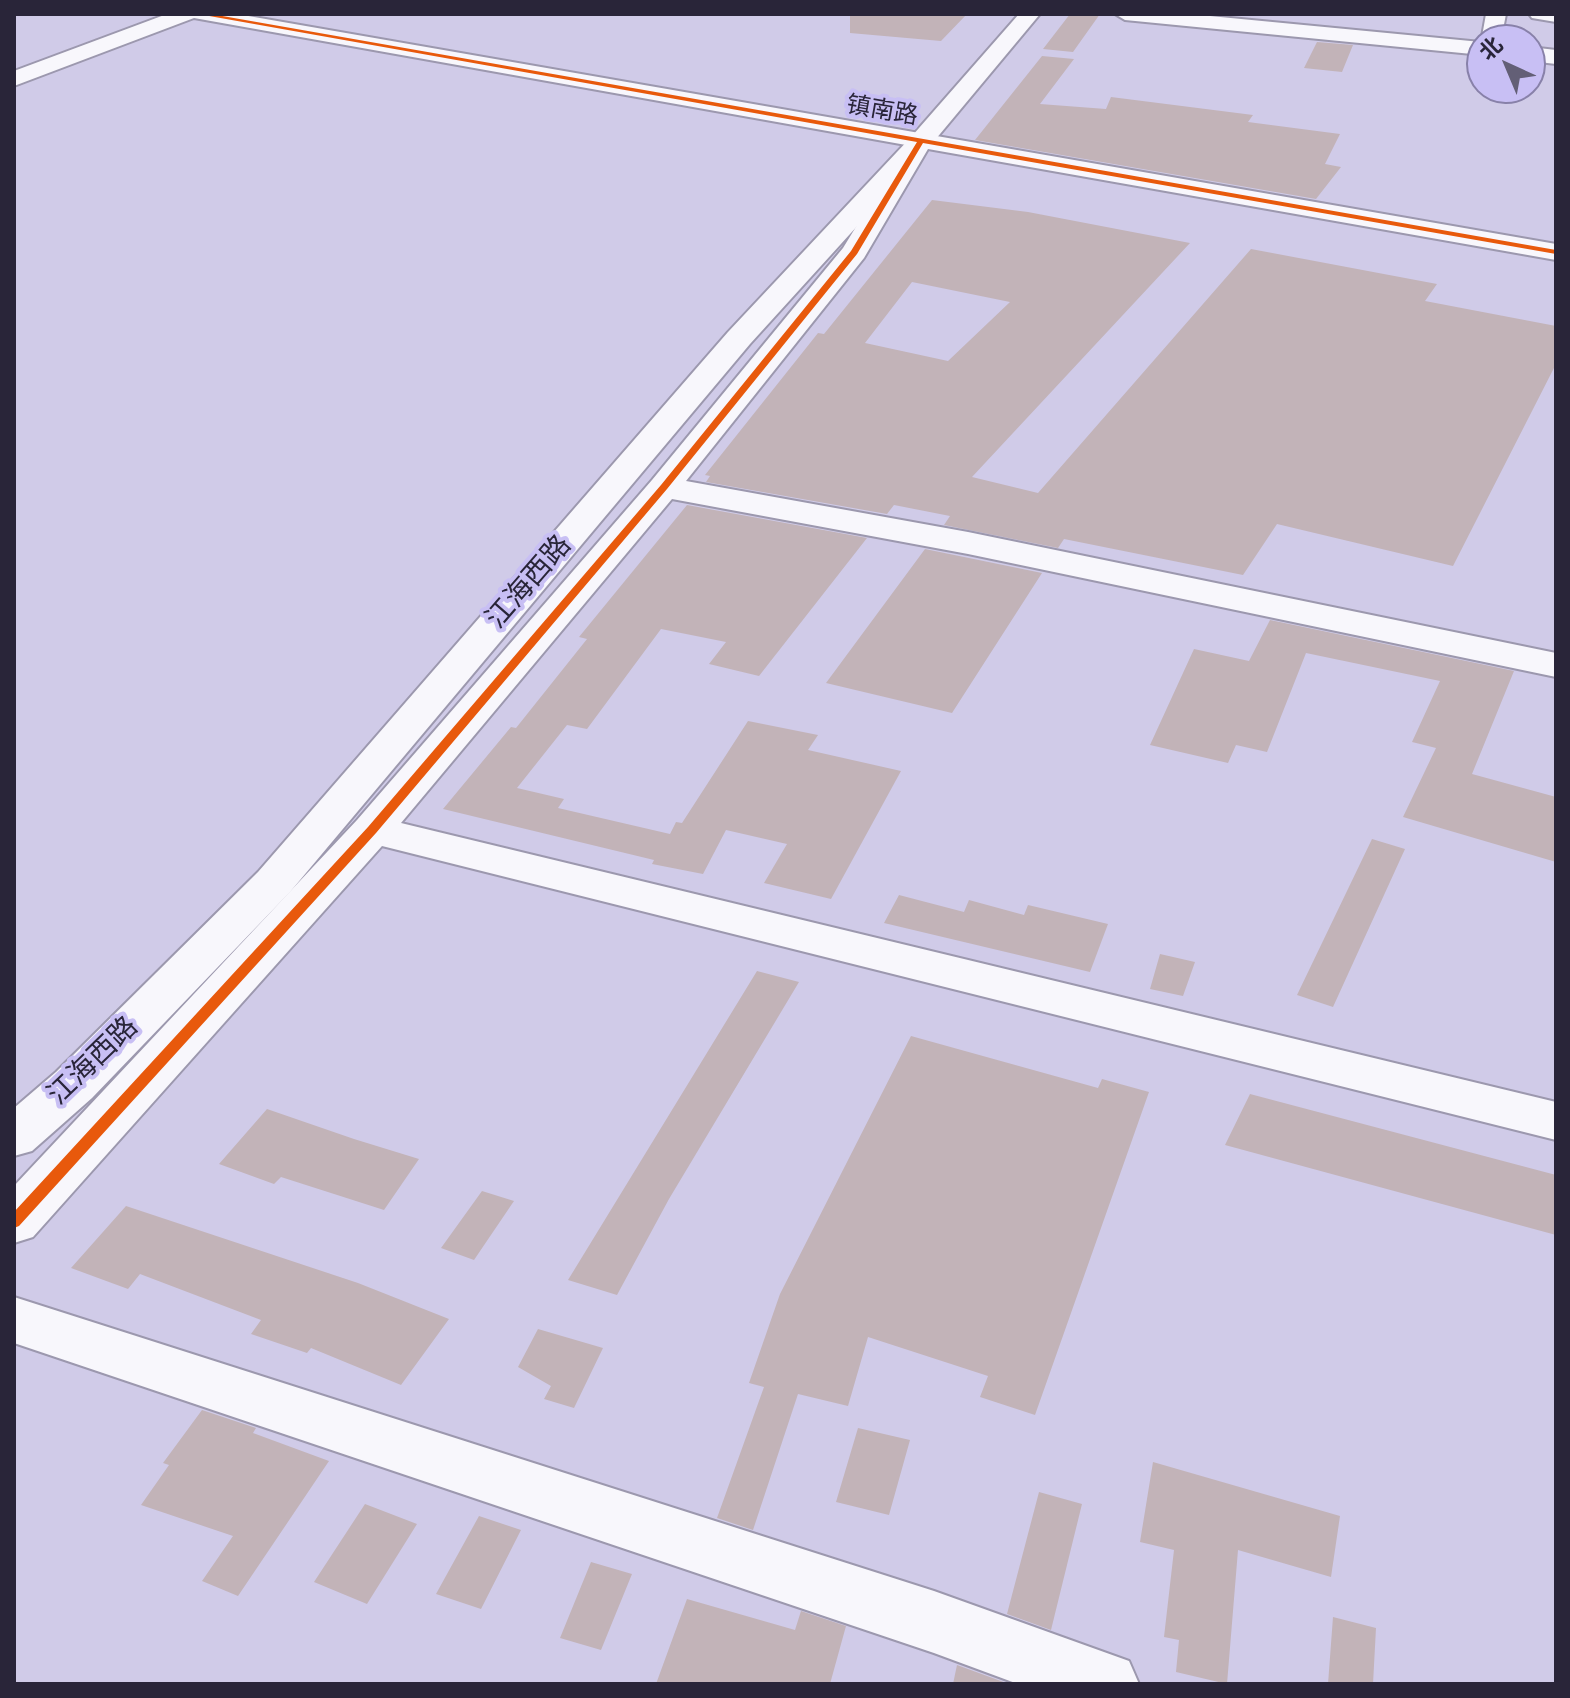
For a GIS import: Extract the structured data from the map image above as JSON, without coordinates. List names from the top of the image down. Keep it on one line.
{"streets":{"street":["镇南路","江海西路"]},"crossings":[["镇南路","江海西路"]],"north":"top left"}
